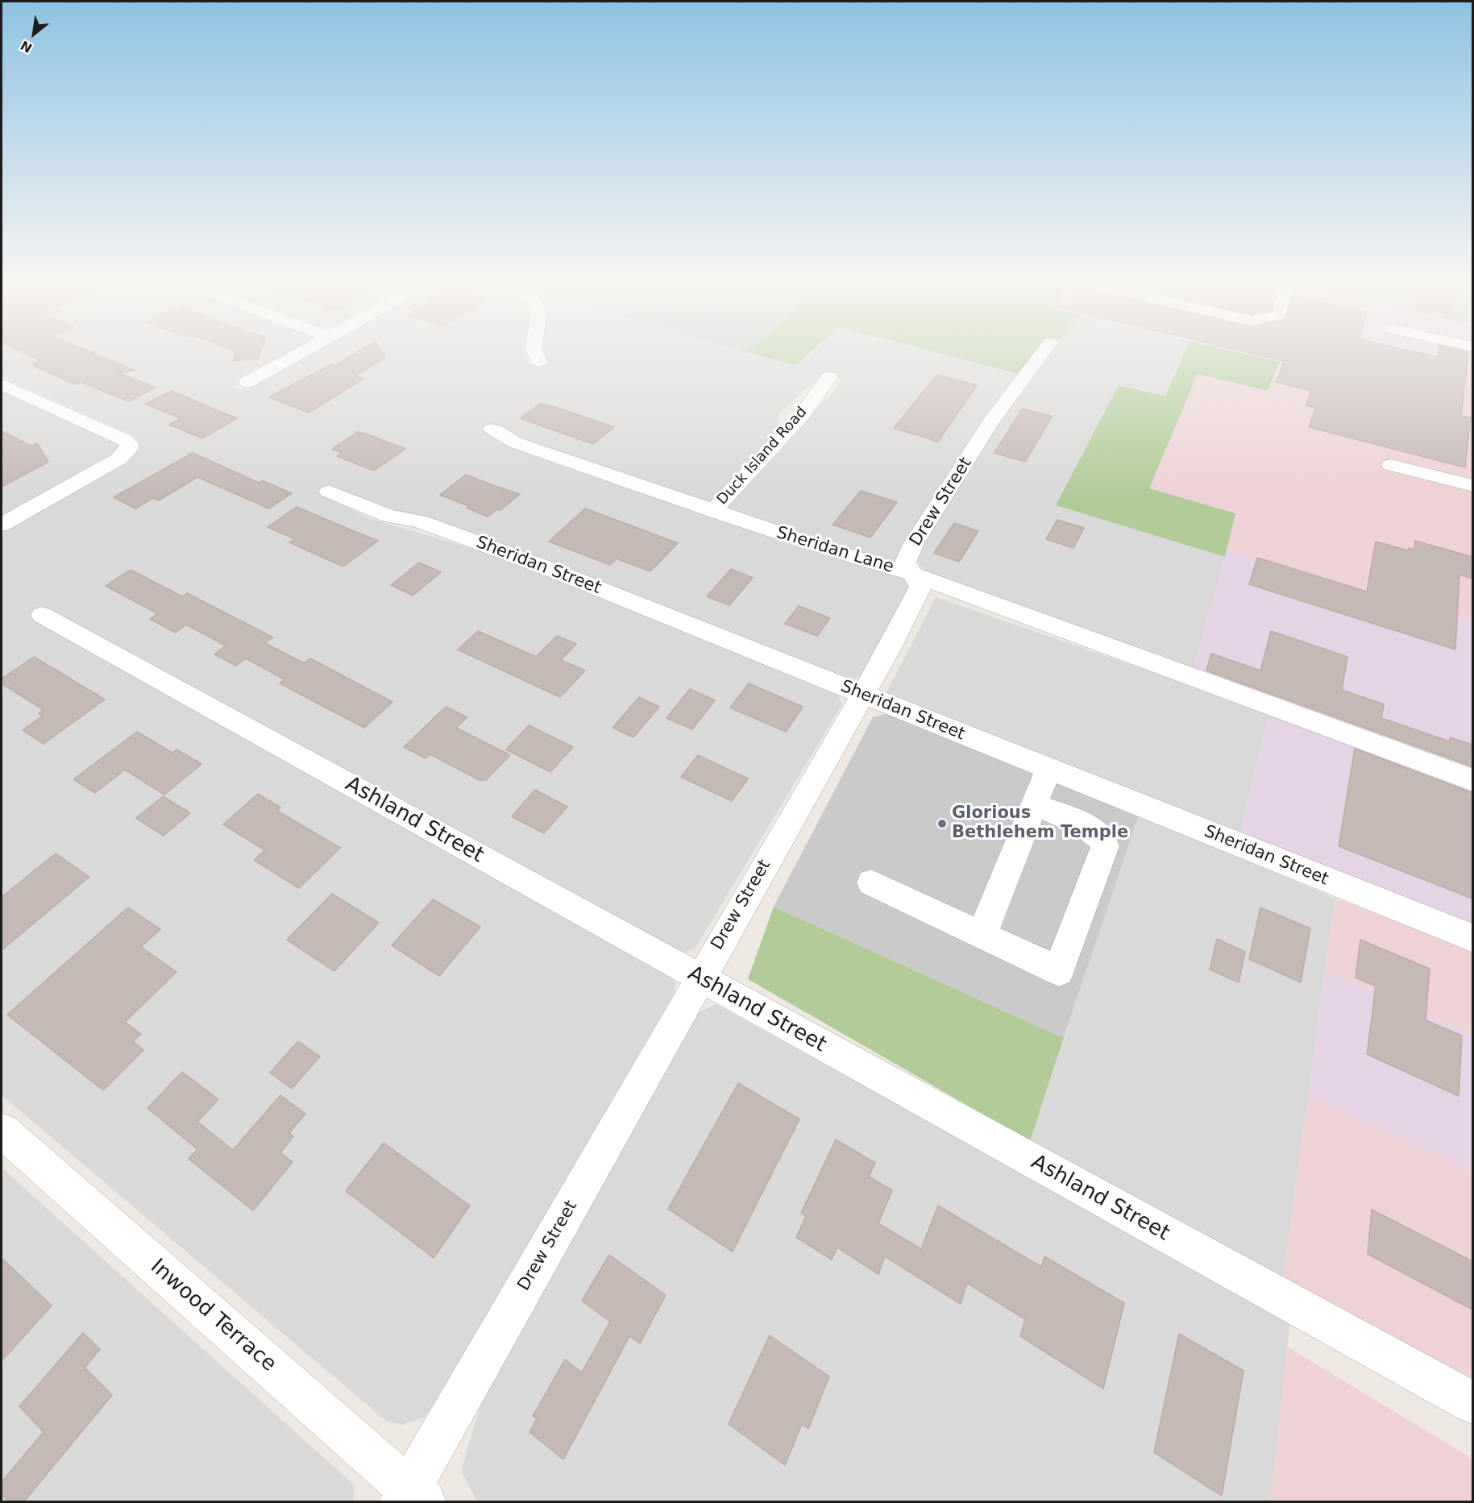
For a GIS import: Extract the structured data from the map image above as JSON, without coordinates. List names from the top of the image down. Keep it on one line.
{"streets":{"street":["Duck Island Road","Drew Street","Sheridan Lane","Sheridan Street","Ashland Street","Inwood Terrace"]},"crossings":[["Duck Island Road","Sheridan Lane"],["Drew Street","Sheridan Lane"],["Drew Street","Sheridan Street"],["Drew Street","Ashland Street"],["Drew Street","Inwood Terrace"]],"places":["Glorious Bethlehem Temple"],"north":"bottom left"}
